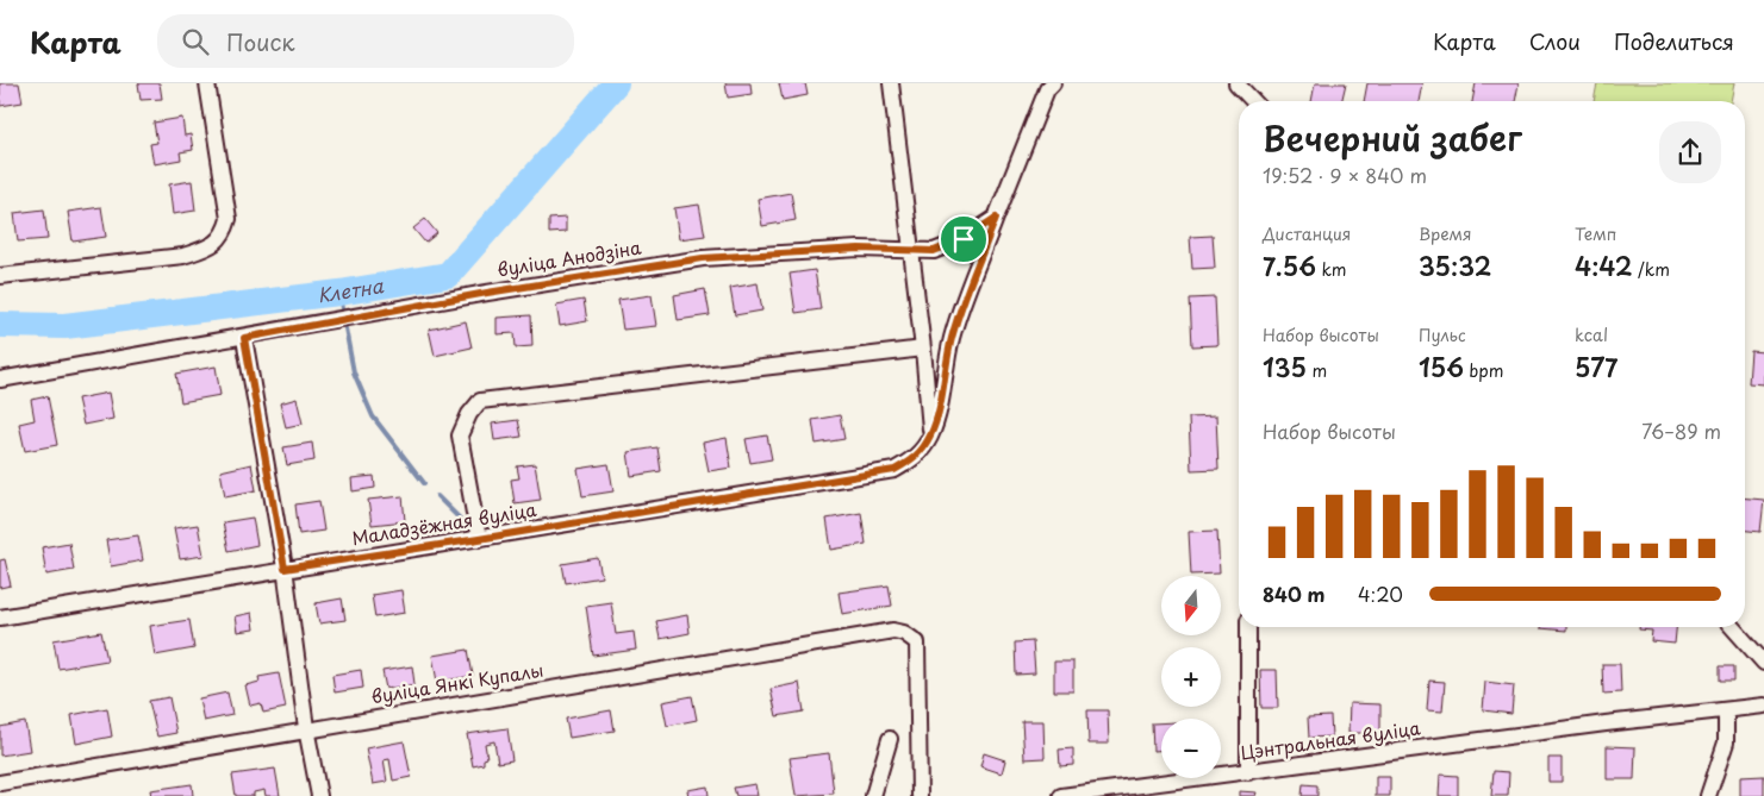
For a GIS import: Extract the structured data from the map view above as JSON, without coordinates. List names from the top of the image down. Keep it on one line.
{"streets":{"street":["вуліца Анодзіна","Маладзёжная вуліца","вуліца Янкі Купалы","Цэнтральная вуліца"]},"water":["Клетна"],"north":"bottom","page":{"header":"Карта","search":"Поиск","nav":["Карта","Слои","Поделиться"],"heading":["Вечерний забег","19:52 · 9 × 840 m"],"stats":[["Дистанция","7.56 km"],["Время","35:32"],["Темп","4:42 /km"],["Набор высоты","135 m"],["Пульс","156 bpm"],["kcal","577"]],"chart":["Набор высоты","76–89 m"],"list":[{"name":"840 m","note":"4:20"}],"map_buttons":["+","−"]}}
